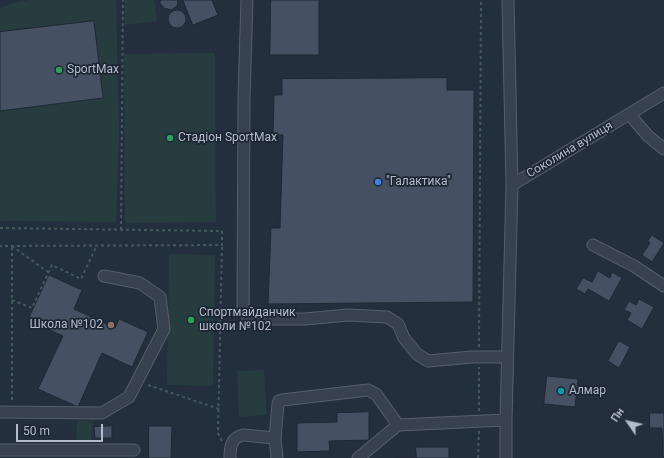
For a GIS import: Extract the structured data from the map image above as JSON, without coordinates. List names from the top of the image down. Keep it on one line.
{"streets":{"street":["Соколина вулиця"]},"places":["SportMax","Стадіон SportMax","\"Галактика\"","Спортмайданчик школи №102","Школа №102","Алмар"],"scale_bar":"50 m","north":"top left"}
